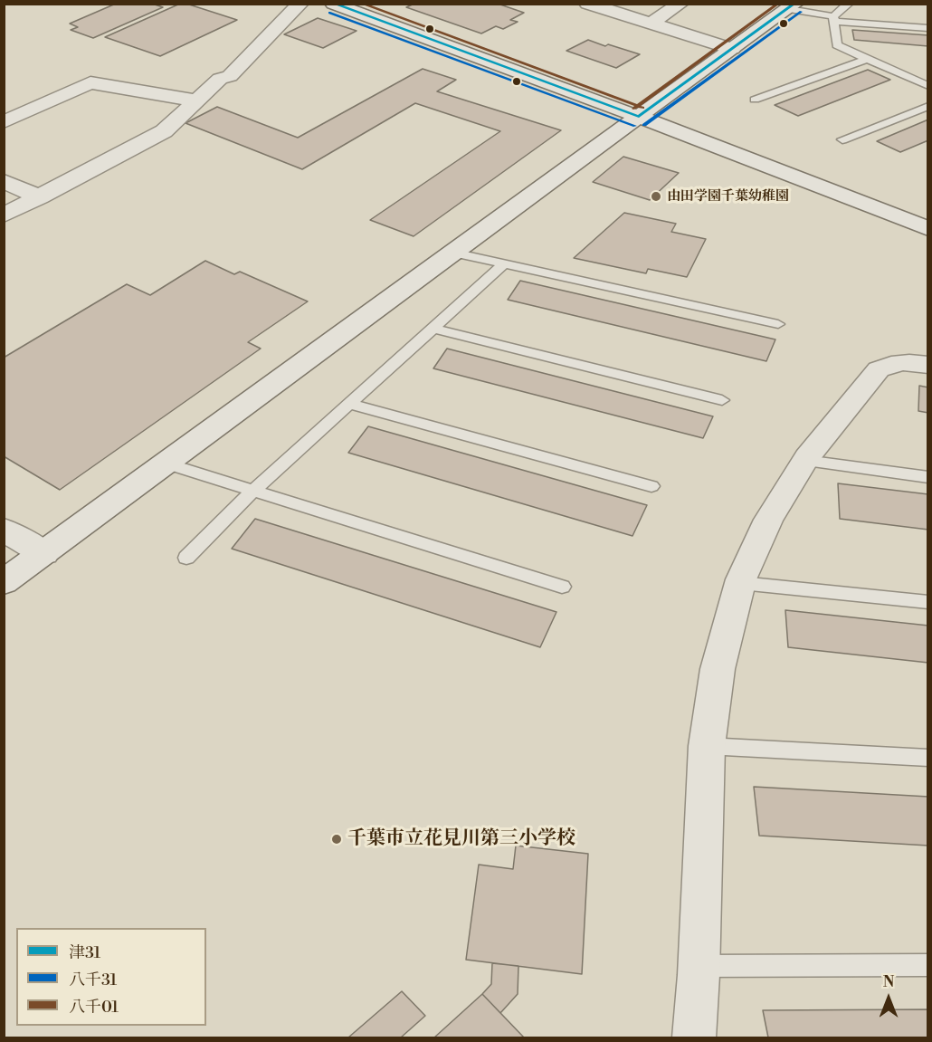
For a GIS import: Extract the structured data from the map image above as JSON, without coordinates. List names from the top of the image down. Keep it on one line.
{"places":["由田学園千葉幼稚園","千葉市立花見川第三小学校"],"lines":["transit line 津31","transit line 八千01","transit line 八千31"],"legend":["津31","八千31","八千01"],"north":"top"}
